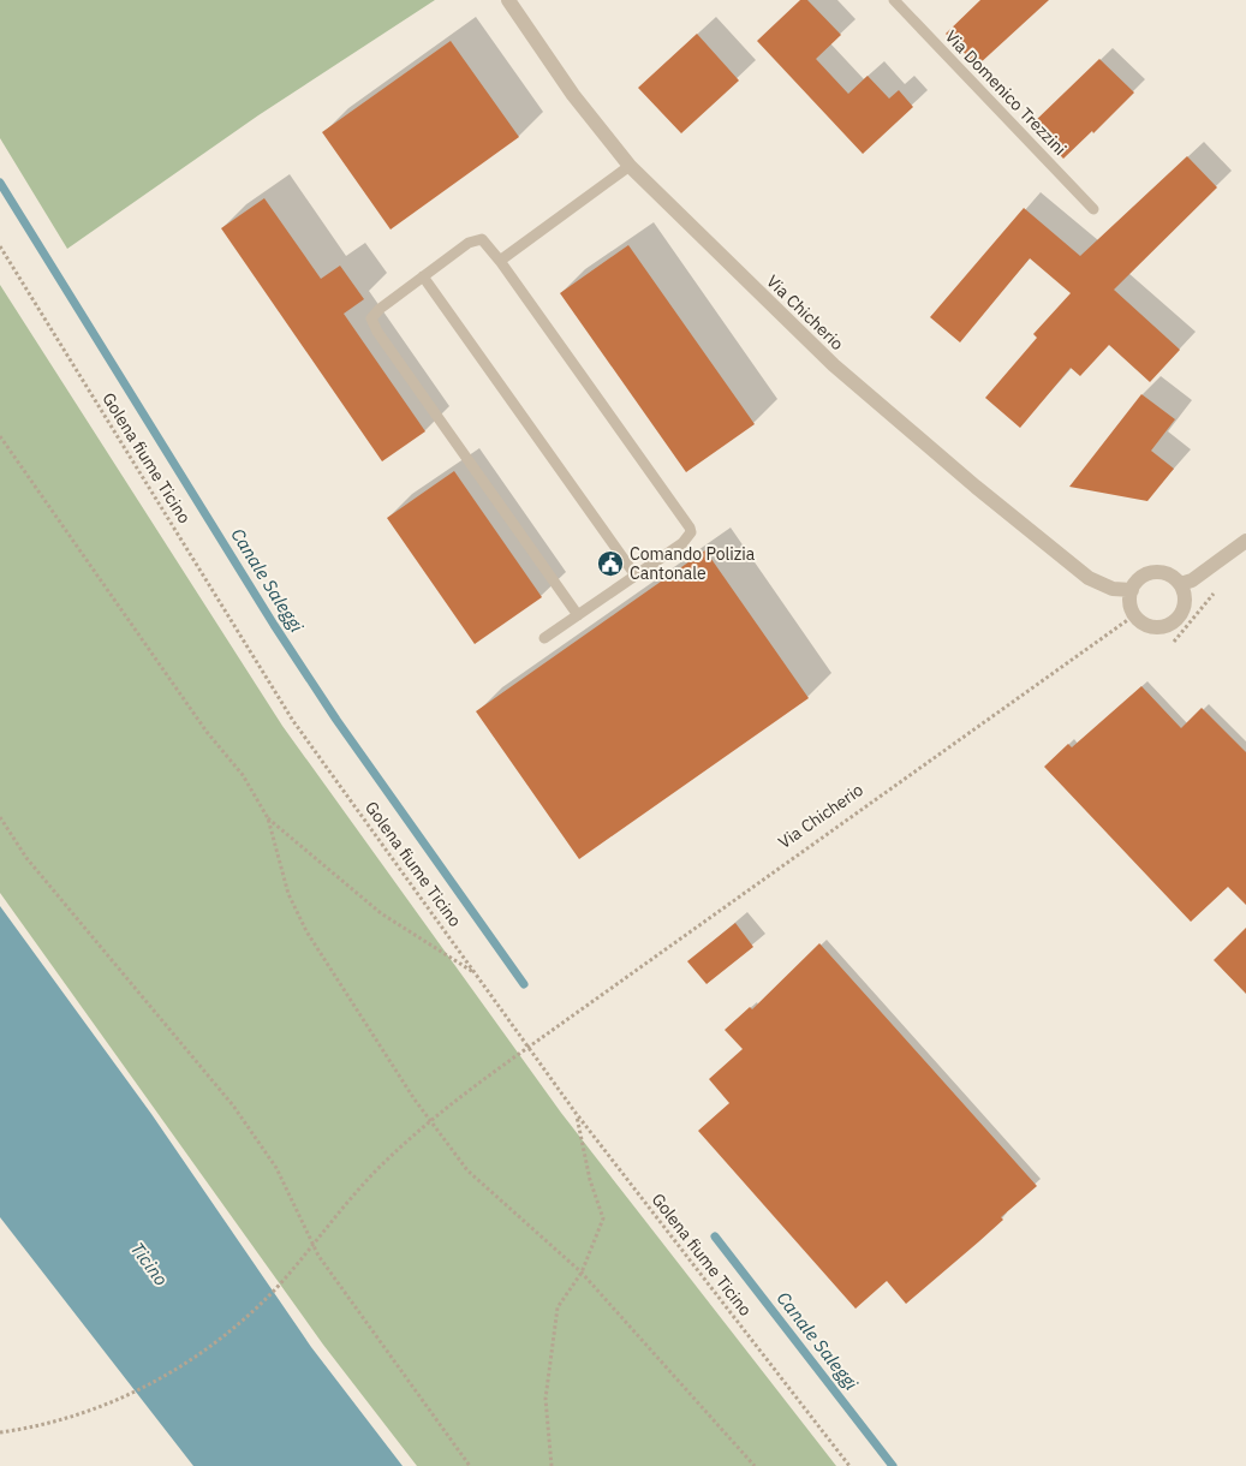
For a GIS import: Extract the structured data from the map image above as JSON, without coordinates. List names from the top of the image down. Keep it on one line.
{"streets":{"street":["Via Chicherio"],"lane":["Via Domenico Trezzini"],"path":["Golena fiume Ticino"]},"crossings":[["Via Chicherio","Golena fiume Ticino"]],"water":["Canale Saleggi","Ticino"],"places":{"public building":["Comando Polizia Cantonale"]}}
